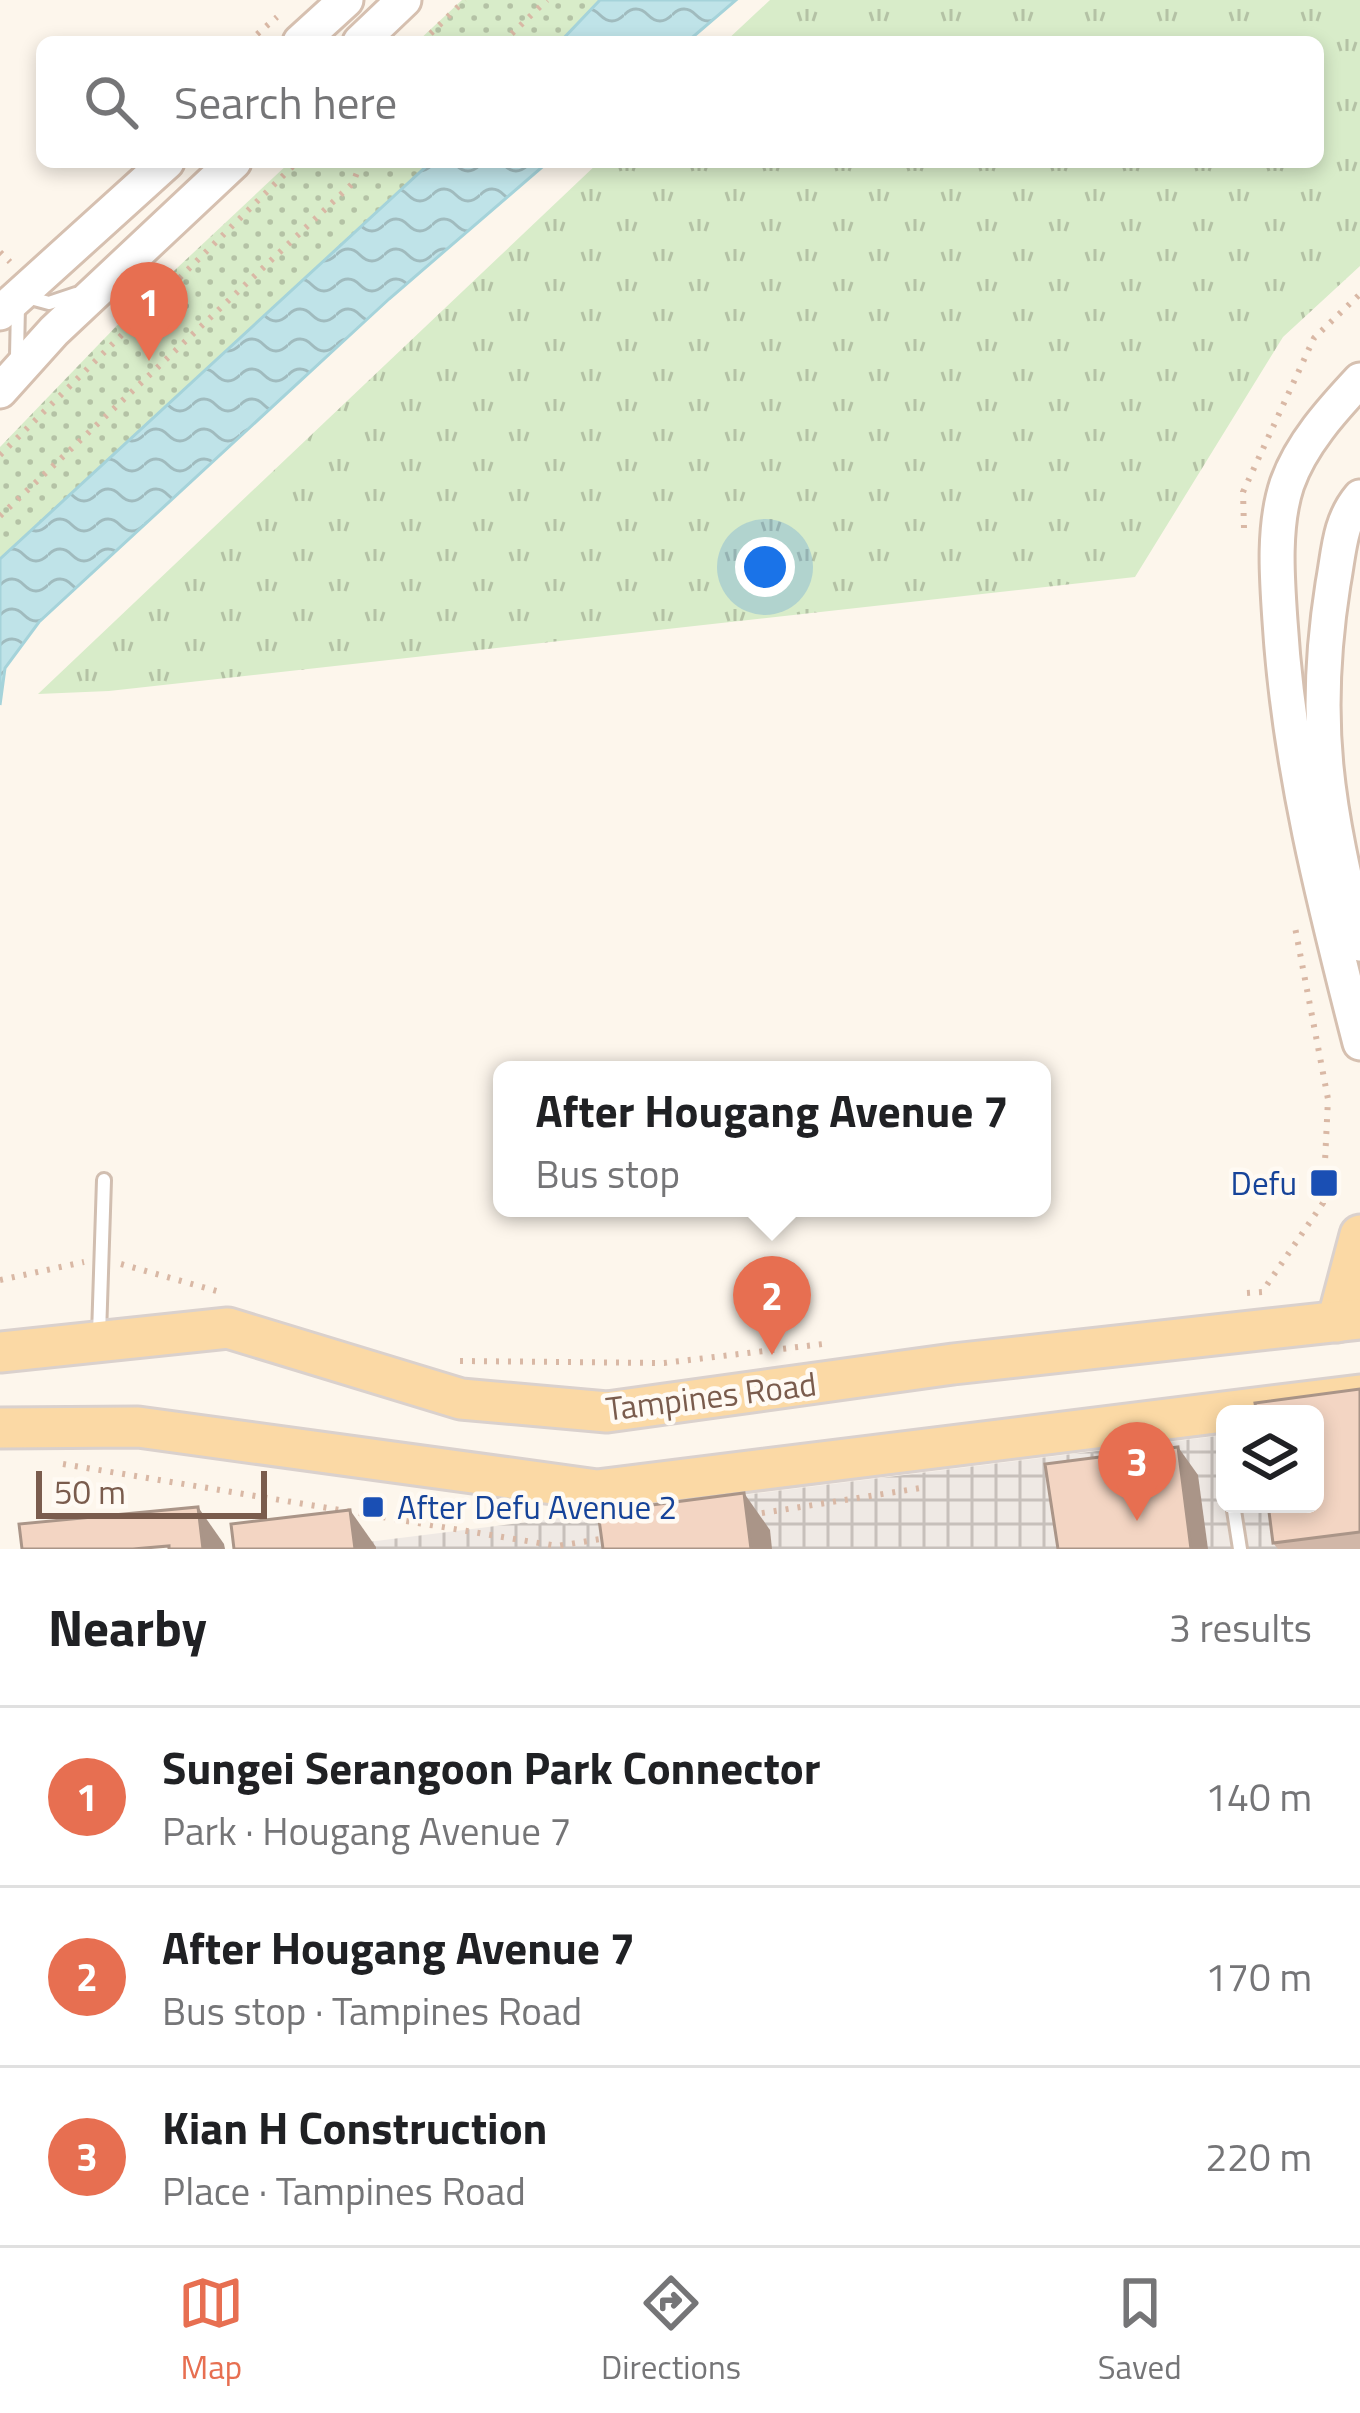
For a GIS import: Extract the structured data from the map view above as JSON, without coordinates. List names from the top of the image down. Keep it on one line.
{"streets":{"main road":["Tampines Road"]},"places":{"transit":["Defu","After Defu Avenue 2"]},"scale_bar":"50 m","page":{"search":"Search here","pins":["1","2","3"],"popup":["After Hougang Avenue 7","Bus stop"],"scale":"50 m","heading":["Nearby","3 results"],"list":[{"mark":"1","name":"Sungei Serangoon Park Connector","note":"Park · Hougang Avenue 7","value":"140 m"},{"mark":"2","name":"After Hougang Avenue 7","note":"Bus stop · Tampines Road","value":"170 m"},{"mark":"3","name":"Kian H Construction","note":"Place · Tampines Road","value":"220 m"}],"nav":["Map","Directions","Saved"]}}
